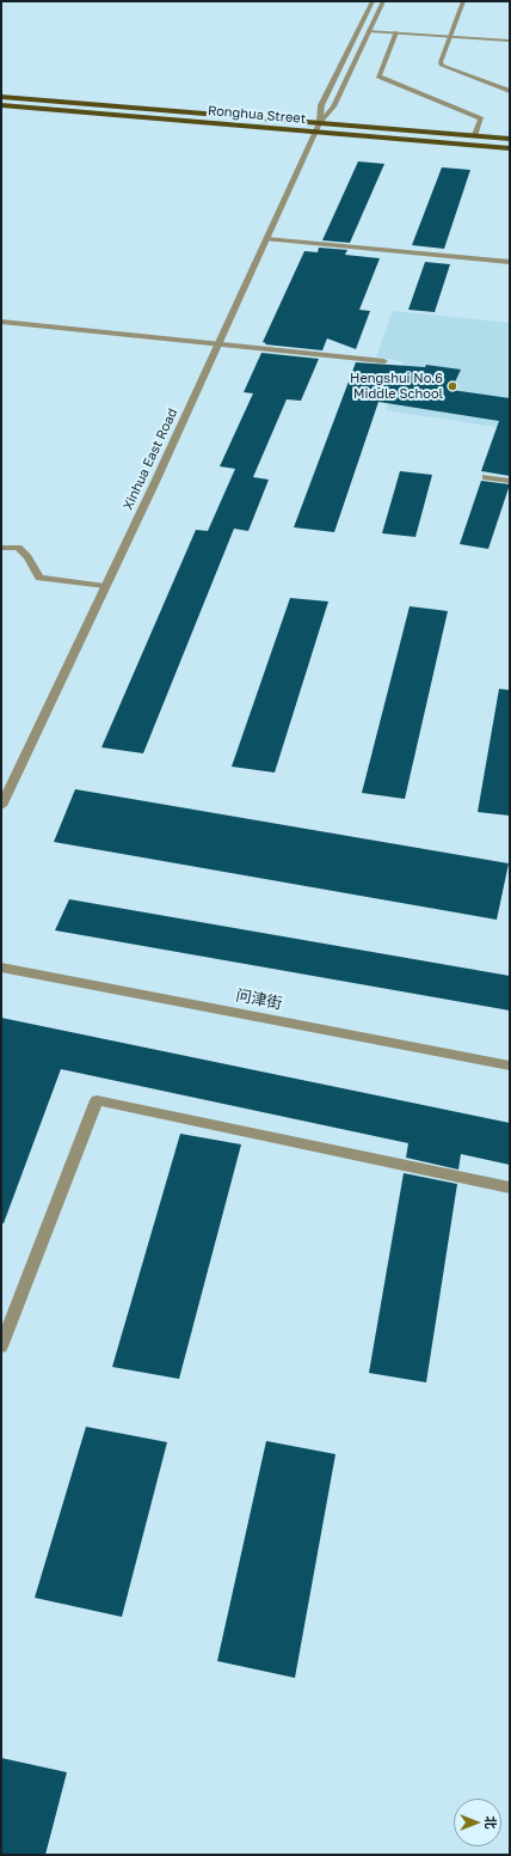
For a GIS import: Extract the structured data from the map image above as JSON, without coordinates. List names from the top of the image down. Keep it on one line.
{"streets":{"main road":["Ronghua Street"],"street":["Xinhua East Road","问津街"]},"crossings":[["Ronghua Street","Xinhua East Road"]],"places":["Hengshui No.6 Middle School"],"north":"right"}
